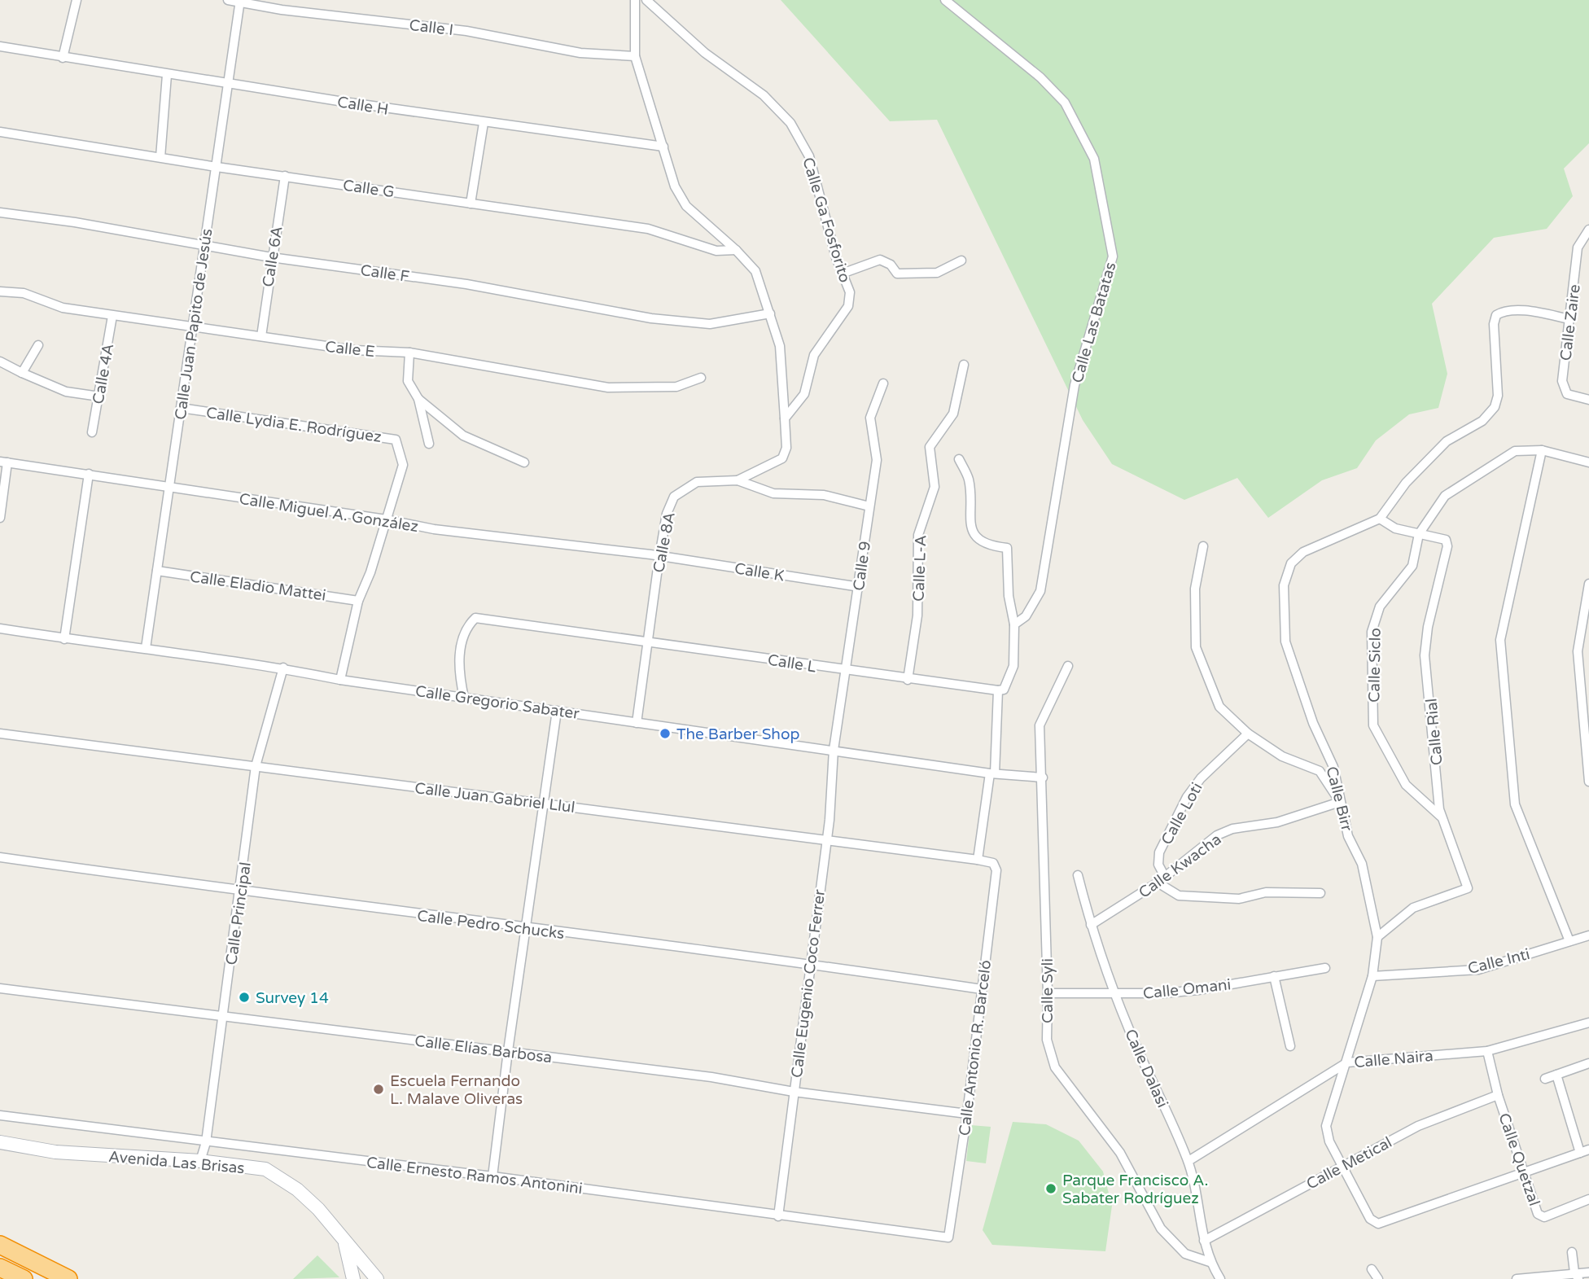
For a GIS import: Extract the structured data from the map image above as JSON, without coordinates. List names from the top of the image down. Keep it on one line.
{"streets":{"street":["Calle I","Calle H","Calle G","Calle Ga Fosforito","Calle 6A","Calle F","Calle Las Batatas","Calle Zaire","Calle Juan Papito de Jesús","Calle E","Calle 4A","Calle Lydia E. Rodríguez","Calle Miguel A. González","Calle 8A","Calle 9","Calle L-A","Calle K","Calle Eladio Mattei","Calle L","Calle Siclo","Calle Gregorio Sabater","Calle Rial","Calle Juan Gabriel Llul","Calle Birr","Calle Loti","Calle Kwacha","Calle Principal","Calle Pedro Schucks","Calle Inti","Calle Eugenio Coco Ferrer","Calle Omani","Calle Syli","Calle Antonio R. Barceló","Calle Elías Barbosa","Calle Naira","Calle Dalasi","Calle Quetzal","Avenida Las Brisas","Calle Metical","Calle Ernesto Ramos Antonini"]},"crossings":[["Calle I","Calle Juan Papito de Jesús"],["Calle H","Calle Juan Papito de Jesús"],["Calle G","Calle 6A"],["Calle G","Calle Juan Papito de Jesús"],["Calle 6A","Calle F"],["Calle 6A","Calle E"],["Calle F","Calle Juan Papito de Jesús"],["Calle Juan Papito de Jesús","Calle E"],["Calle Juan Papito de Jesús","Calle Lydia E. Rodríguez"],["Calle Juan Papito de Jesús","Calle Miguel A. González"],["Calle Juan Papito de Jesús","Calle Eladio Mattei"],["Calle Juan Papito de Jesús","Calle Gregorio Sabater"],["Calle E","Calle 4A"],["Calle Lydia E. Rodríguez","Calle Miguel A. González"],["Calle Lydia E. Rodríguez","Calle Eladio Mattei"],["Calle Lydia E. Rodríguez","Calle Gregorio Sabater"],["Calle Miguel A. González","Calle 8A"],["Calle Miguel A. González","Calle K"],["Calle 8A","Calle 9"],["Calle 8A","Calle K"],["Calle 8A","Calle L"],["Calle 8A","Calle Gregorio Sabater"],["Calle 9","Calle K"],["Calle 9","Calle L"],["Calle 9","Calle Gregorio Sabater"],["Calle 9","Calle Eugenio Coco Ferrer"],["Calle L-A","Calle L"],["Calle L","Calle Gregorio Sabater"],["Calle Siclo","Calle Rial"],["Calle Gregorio Sabater","Calle Principal"],["Calle Gregorio Sabater","Calle Eugenio Coco Ferrer"],["Calle Gregorio Sabater","Calle Syli"],["Calle Rial","Calle Birr"],["Calle Juan Gabriel Llul","Calle Principal"],["Calle Juan Gabriel Llul","Calle Eugenio Coco Ferrer"],["Calle Juan Gabriel Llul","Calle Antonio R. Barceló"],["Calle Birr","Calle Kwacha"],["Calle Birr","Calle Inti"],["Calle Birr","Calle Naira"],["Calle Birr","Calle Quetzal"],["Calle Birr","Calle Metical"],["Calle Loti","Calle Kwacha"],["Calle Kwacha","Calle Dalasi"],["Calle Principal","Calle Pedro Schucks"],["Calle Principal","Calle Elías Barbosa"],["Calle Principal","Avenida Las Brisas"],["Calle Principal","Calle Ernesto Ramos Antonini"],["Calle Pedro Schucks","Calle Eugenio Coco Ferrer"],["Calle Pedro Schucks","Calle Antonio R. Barceló"],["Calle Eugenio Coco Ferrer","Calle Elías Barbosa"],["Calle Eugenio Coco Ferrer","Calle Ernesto Ramos Antonini"],["Calle Omani","Calle Syli"],["Calle Omani","Calle Dalasi"],["Calle Syli","Calle Dalasi"],["Calle Antonio R. Barceló","Calle Elías Barbosa"],["Calle Antonio R. Barceló","Calle Ernesto Ramos Antonini"],["Calle Naira","Calle Dalasi"],["Calle Naira","Calle Quetzal"],["Calle Dalasi","Calle Metical"],["Calle Quetzal","Calle Metical"]],"places":["The Barber Shop","Survey 14","Escuela Fernando L. Malave Oliveras","Parque Francisco A. Sabater Rodríguez"]}
